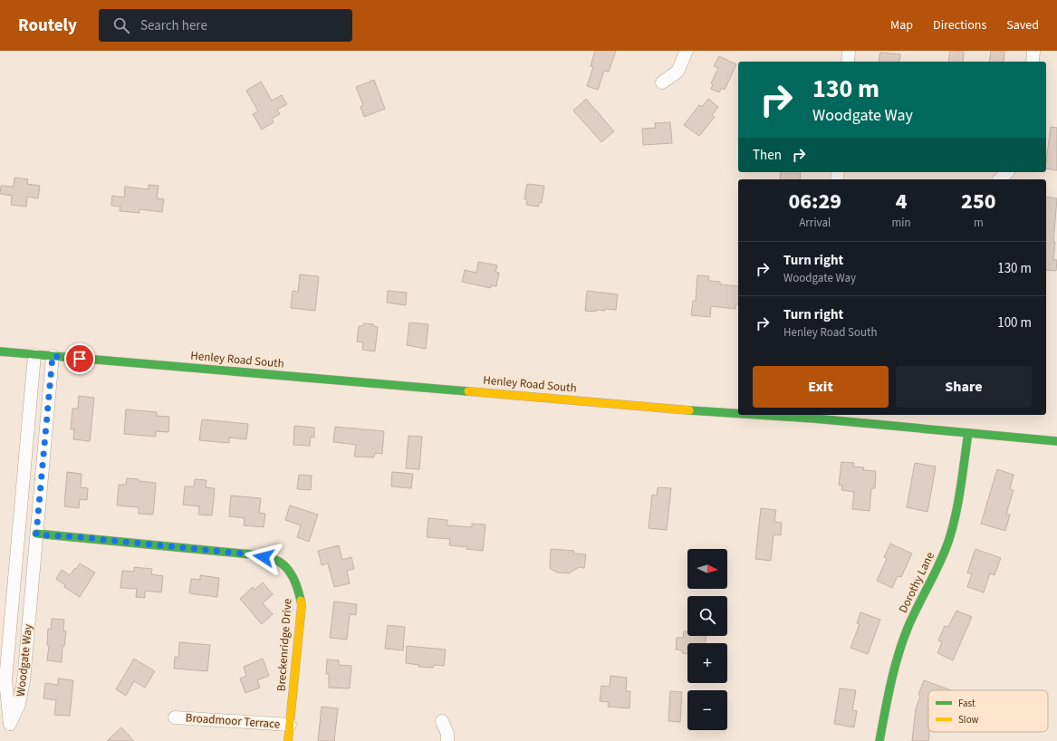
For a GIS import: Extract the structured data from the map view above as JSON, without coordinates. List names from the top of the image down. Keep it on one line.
{"streets":{"street":["Henley Road South","Dorothy Lane","Breckenridge Drive","Woodgate Way","Broadmoor Terrace"]},"crossings":[["Henley Road South","Dorothy Lane"],["Henley Road South","Woodgate Way"],["Breckenridge Drive","Woodgate Way"],["Breckenridge Drive","Broadmoor Terrace"]],"legend":["Fast","Slow"],"north":"right","page":{"header":"Routely","search":"Search here","nav":["Map","Directions","Saved"],"turn":["130 m","Woodgate Way"],"then":"Then","eta":["06:29","Arrival","4","min","250","m"],"list":[{"name":"Turn right","note":"Woodgate Way","value":"130 m"},{"name":"Turn right","note":"Henley Road South","value":"100 m"}],"buttons":["Exit","Share"],"map_buttons":["+","−"]}}
